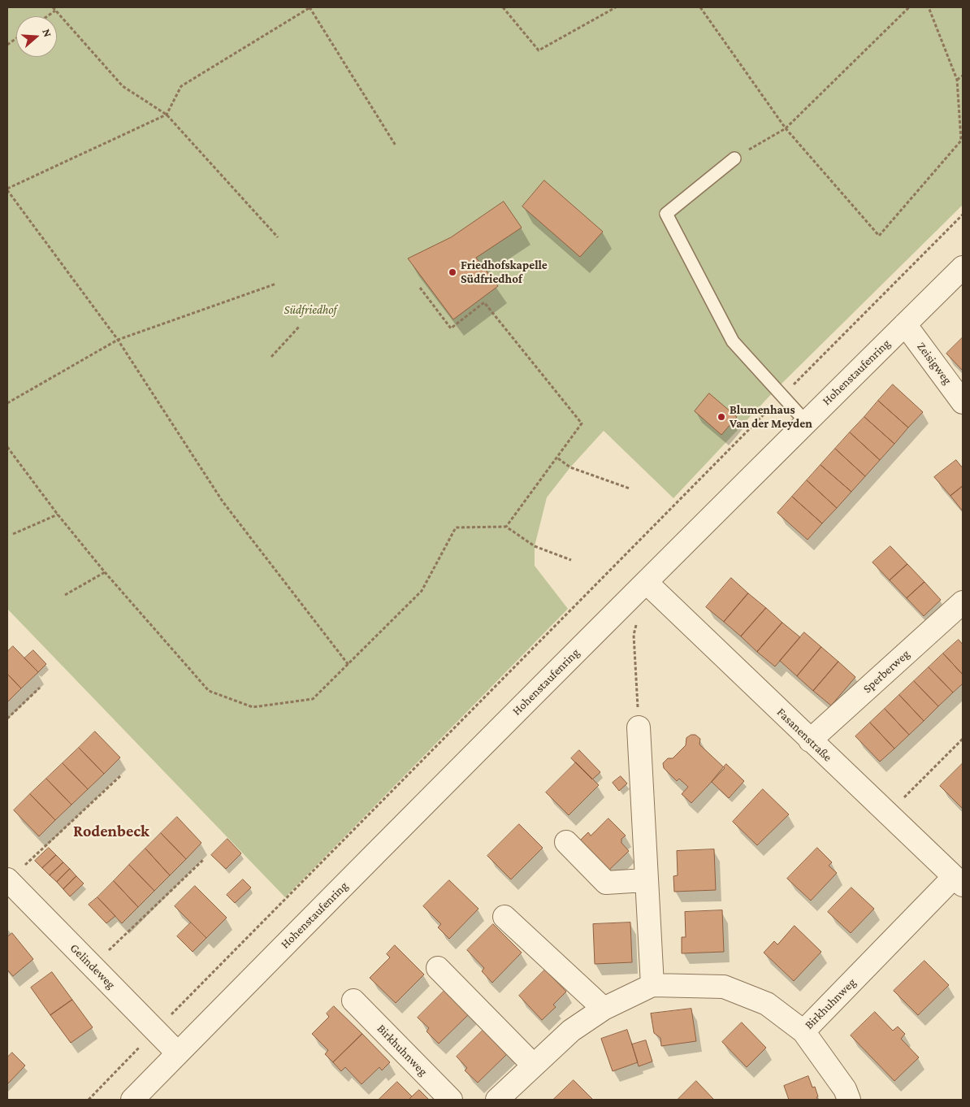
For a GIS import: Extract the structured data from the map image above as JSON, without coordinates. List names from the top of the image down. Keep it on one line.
{"streets":{"street":["Zeisigweg","Hohenstaufenring","Sperberweg","Fasanenstraße","Gelindeweg","Birkhuhnweg"]},"crossings":[["Zeisigweg","Hohenstaufenring"],["Hohenstaufenring","Fasanenstraße"],["Hohenstaufenring","Gelindeweg"],["Sperberweg","Fasanenstraße"],["Fasanenstraße","Birkhuhnweg"]],"districts":["Rodenbeck"],"parks":["Südfriedhof"],"places":["Friedhofskapelle Südfriedhof","Blumenhaus Van der Meyden"],"north":"right"}
